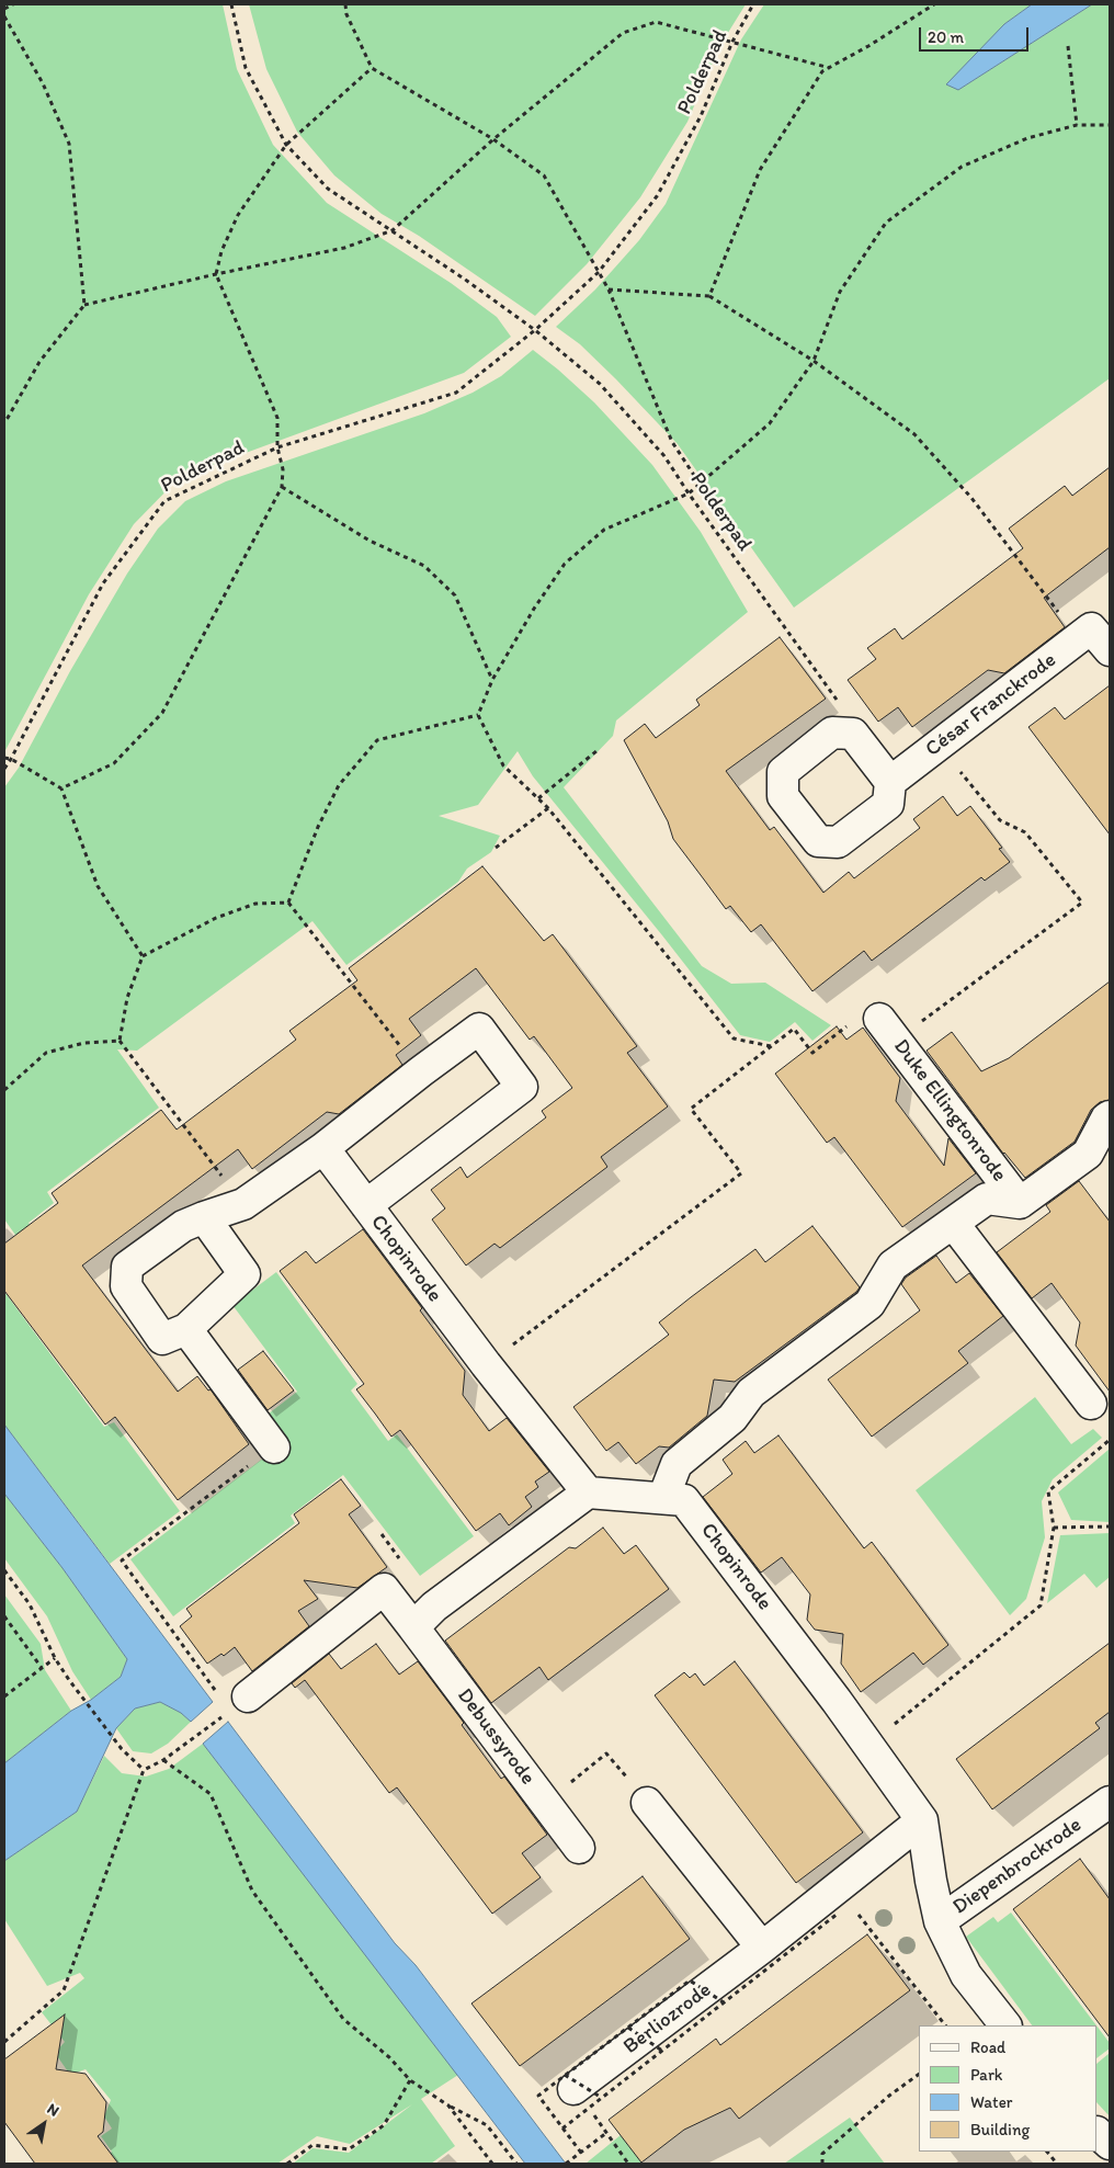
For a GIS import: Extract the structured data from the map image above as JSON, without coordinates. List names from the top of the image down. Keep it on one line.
{"streets":{"street":["César Franckrode","Duke Ellingtonrode","Chopinrode","Debussyrode","Diepenbrockrode","Berliozrode"],"path":["Polderpad"]},"crossings":[["Polderpad","César Franckrode"],["Duke Ellingtonrode","Chopinrode"],["Chopinrode","Diepenbrockrode"],["Chopinrode","Berliozrode"]],"legend":["Road","Park","Water","Building"],"scale_bar":"20 m","north":"top right"}
